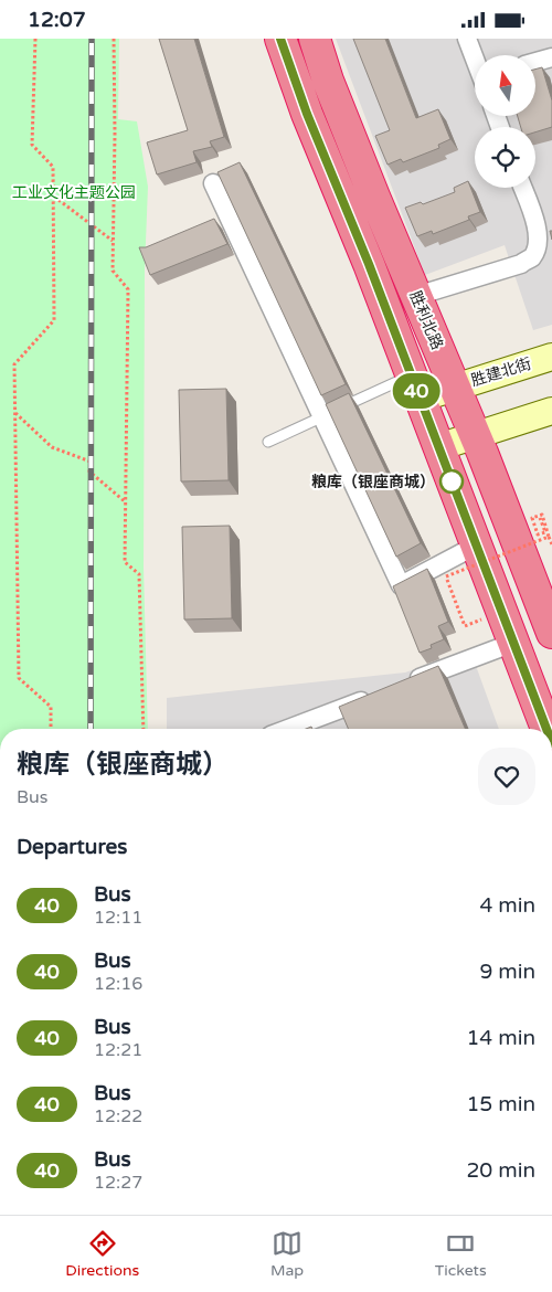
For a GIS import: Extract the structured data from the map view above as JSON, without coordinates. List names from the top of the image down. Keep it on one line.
{"streets":{"highway":["胜利北路"],"main road":["胜建北街"]},"crossings":[["胜利北路","胜建北街"]],"parks":["工业文化主题公园"],"places":["粮库（银座商城）"],"lines":["bus line 40"],"north":"top","page":{"status":"12:07","on_map":"40","heading":[["粮库（银座商城）","Bus"],"Departures"],"list":[{"mark":"40","name":"Bus","note":"12:11","value":"4 min"},{"mark":"40","name":"Bus","note":"12:16","value":"9 min"},{"mark":"40","name":"Bus","note":"12:21","value":"14 min"},{"mark":"40","name":"Bus","note":"12:22","value":"15 min"},{"mark":"40","name":"Bus","note":"12:27","value":"20 min"}],"tabs":["Directions","Map","Tickets"]}}
